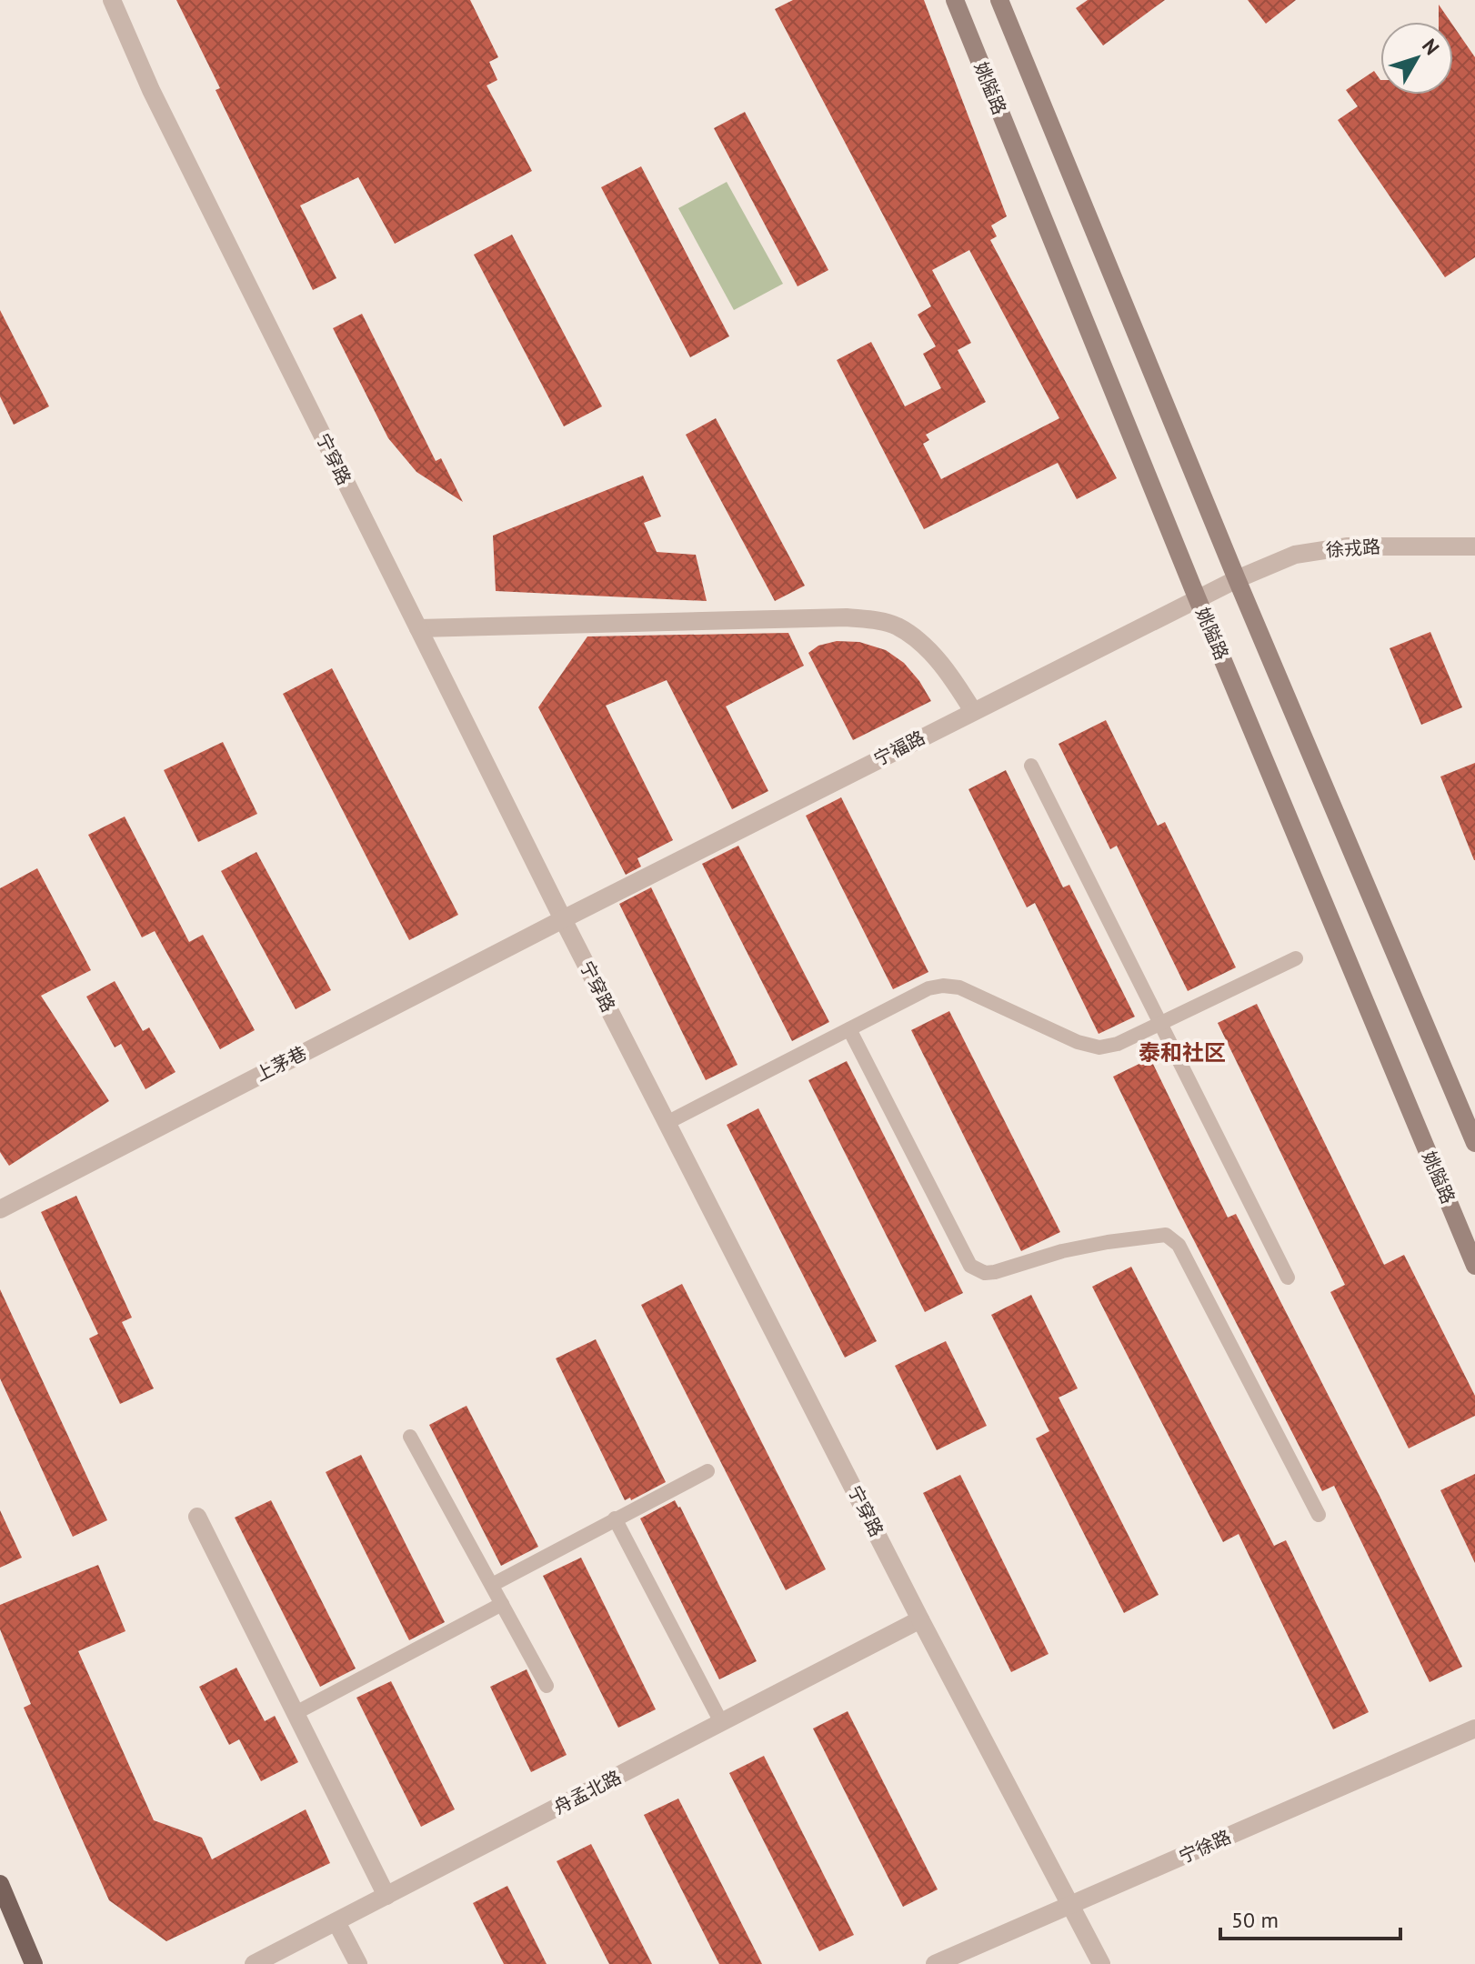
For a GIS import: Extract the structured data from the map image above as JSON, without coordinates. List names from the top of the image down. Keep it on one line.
{"streets":{"main road":["姚隘路"],"street":["宁穿路","徐戎路","宁福路","上茅巷","舟孟北路","宁徐路"]},"crossings":[["姚隘路","宁福路"],["宁穿路","宁福路"],["宁穿路","上茅巷"],["宁穿路","舟孟北路"],["宁穿路","宁徐路"],["徐戎路","宁福路"],["宁福路","上茅巷"]],"districts":["泰和社区"],"scale_bar":"50 m","north":"top right"}
